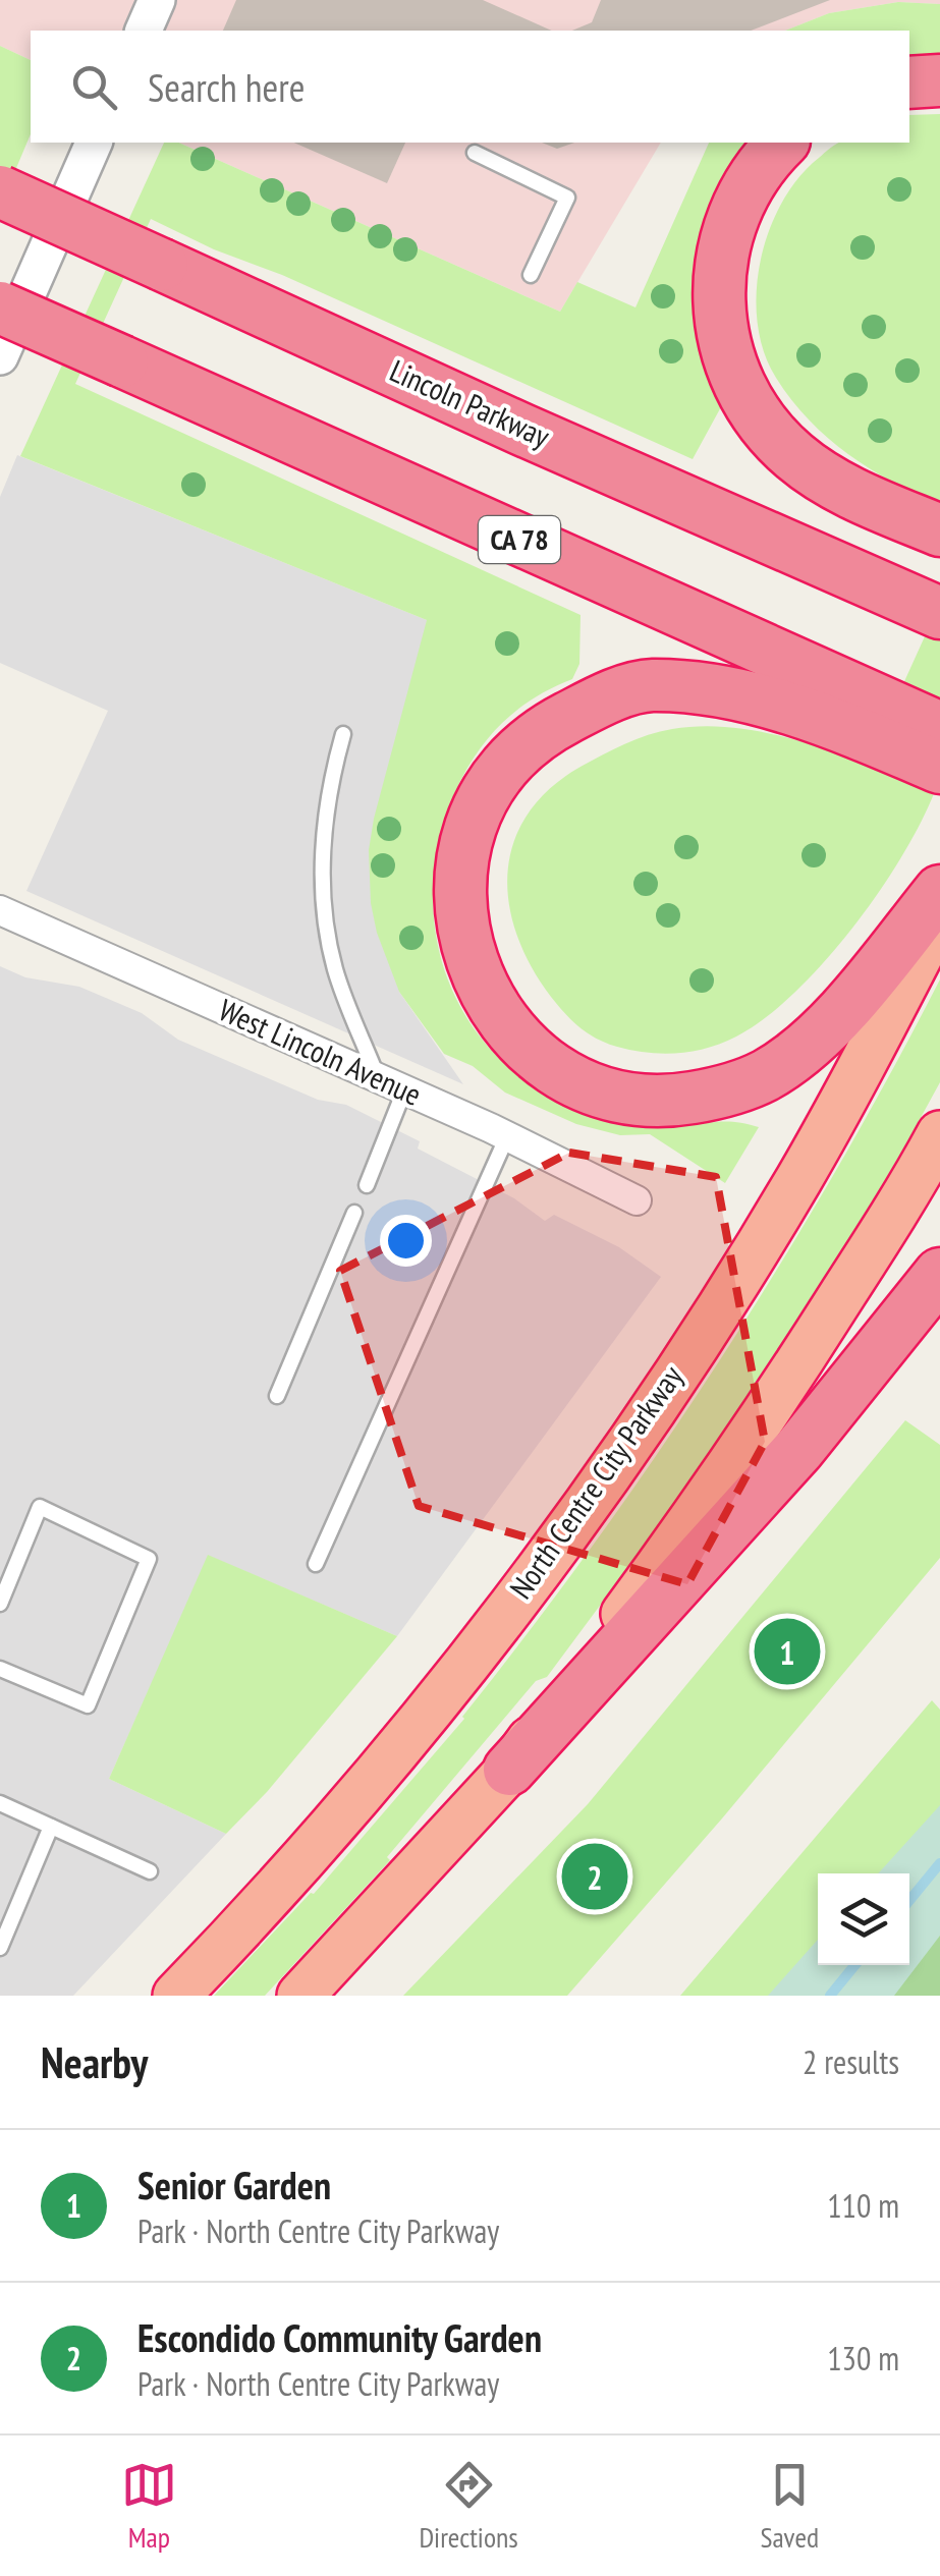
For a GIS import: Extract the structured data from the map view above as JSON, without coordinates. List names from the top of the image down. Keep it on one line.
{"streets":{"highway":["Lincoln Parkway","CA 78","North Centre City Parkway"],"street":["West Lincoln Avenue"]},"page":{"search":"Search here","pins":["1","2"],"heading":["Nearby","2 results"],"list":[{"mark":"1","name":"Senior Garden","note":"Park · North Centre City Parkway","value":"110 m"},{"mark":"2","name":"Escondido Community Garden","note":"Park · North Centre City Parkway","value":"130 m"}],"nav":["Map","Directions","Saved"]}}
